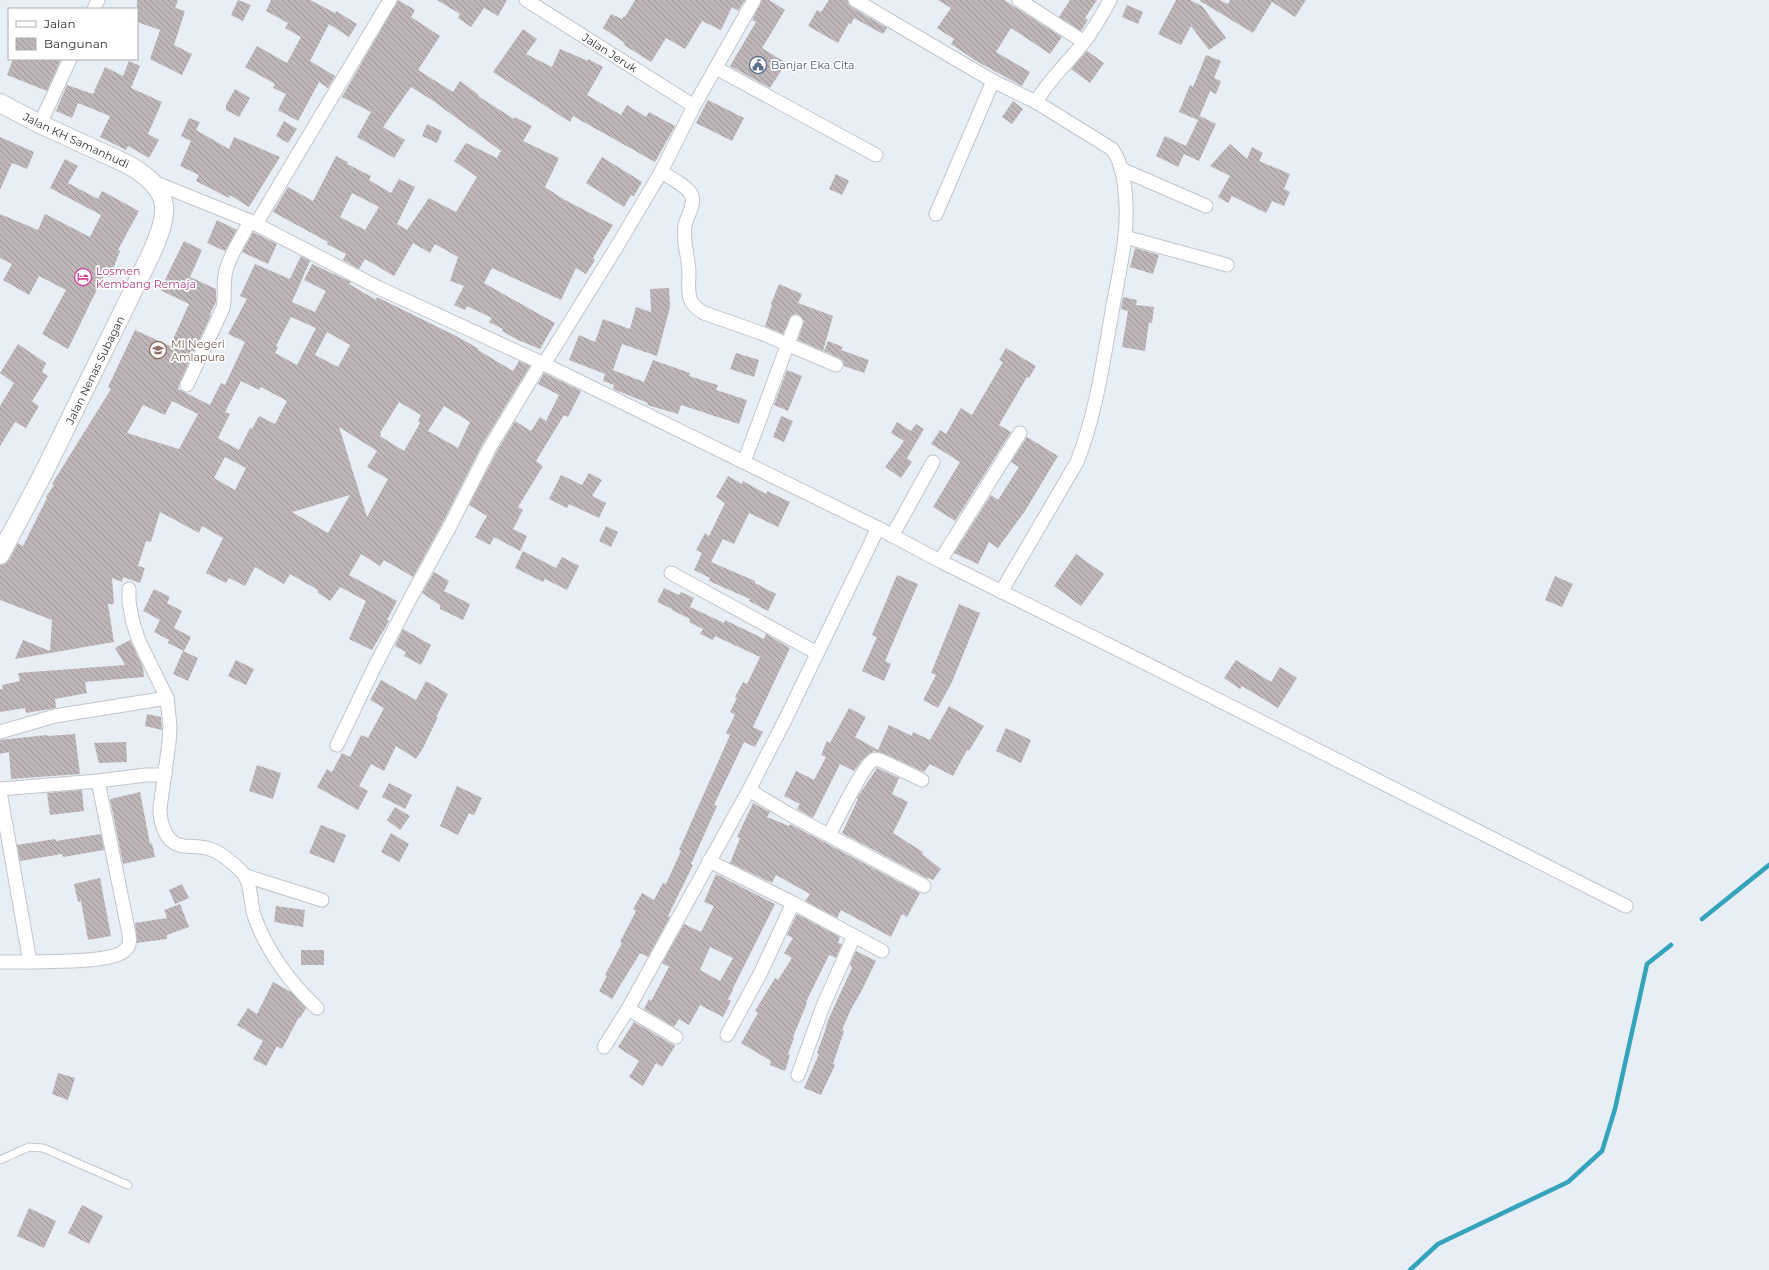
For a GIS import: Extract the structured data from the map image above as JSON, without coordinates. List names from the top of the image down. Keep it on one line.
{"streets":{"main road":["Jalan KH Samanhudi","Jalan Nenas Subagan"],"street":["Jalan Jeruk"]},"crossings":[["Jalan KH Samanhudi","Jalan Nenas Subagan"]],"places":{"public building":["Banjar Eka Cita"],"hotel":["Losmen Kembang Remaja"],"school or university":["MI Negeri Amlapura"]},"legend":["Jalan","Bangunan"]}
